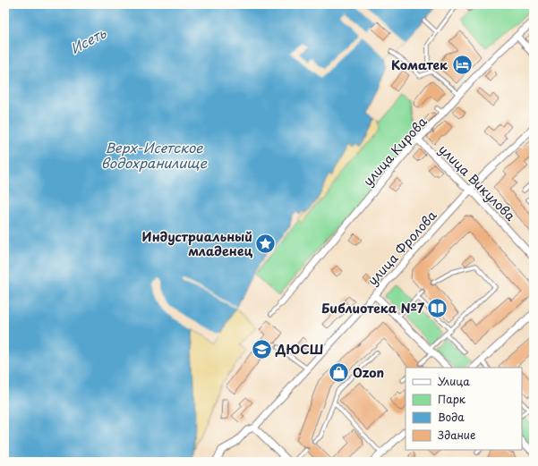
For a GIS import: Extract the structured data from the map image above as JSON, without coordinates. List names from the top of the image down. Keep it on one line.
{"streets":{"street":["улица Кирова","улица Викулова","улица Фролова"]},"crossings":[["улица Кирова","улица Викулова"],["улица Викулова","улица Фролова"]],"water":["Исеть","Верх-Исетское водохранилище"],"places":{"hotel":["Коматек"],"place":["Индустриальный младенец"],"library":["Библиотека №7"],"school or university":["ДЮСШ"],"shop":["Ozon"]},"legend":["Улица","Парк","Вода","Здание"]}
